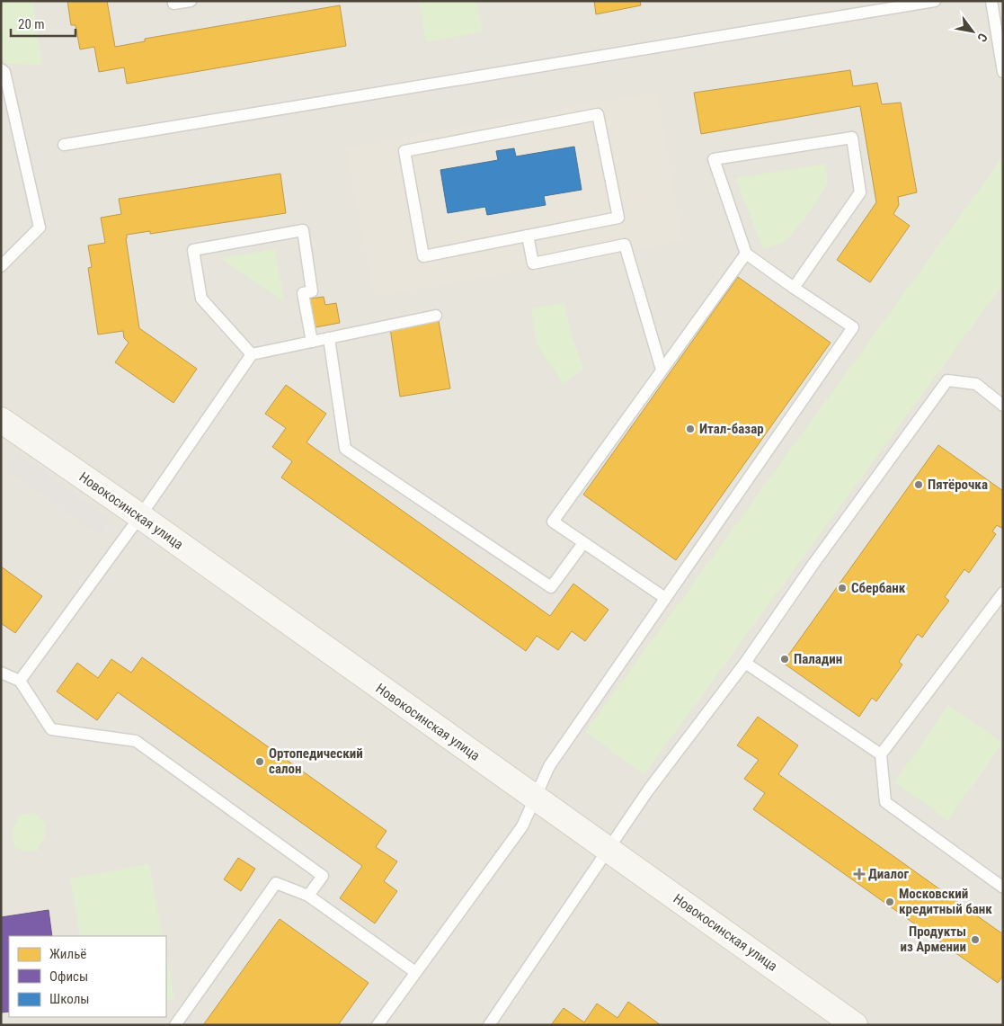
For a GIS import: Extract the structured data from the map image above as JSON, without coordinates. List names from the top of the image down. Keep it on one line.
{"streets":{"street":["Новокосинская улица"]},"places":{"other":["Итал-базар","Пятёрочка","Сбербанк","Паладин","Ортопедический салон","Московский кредитный банк","Продукты из Армении"],"health":["Диалог"]},"legend":["Жильё","Офисы","Школы"],"scale_bar":"20 m","north":"bottom right"}
